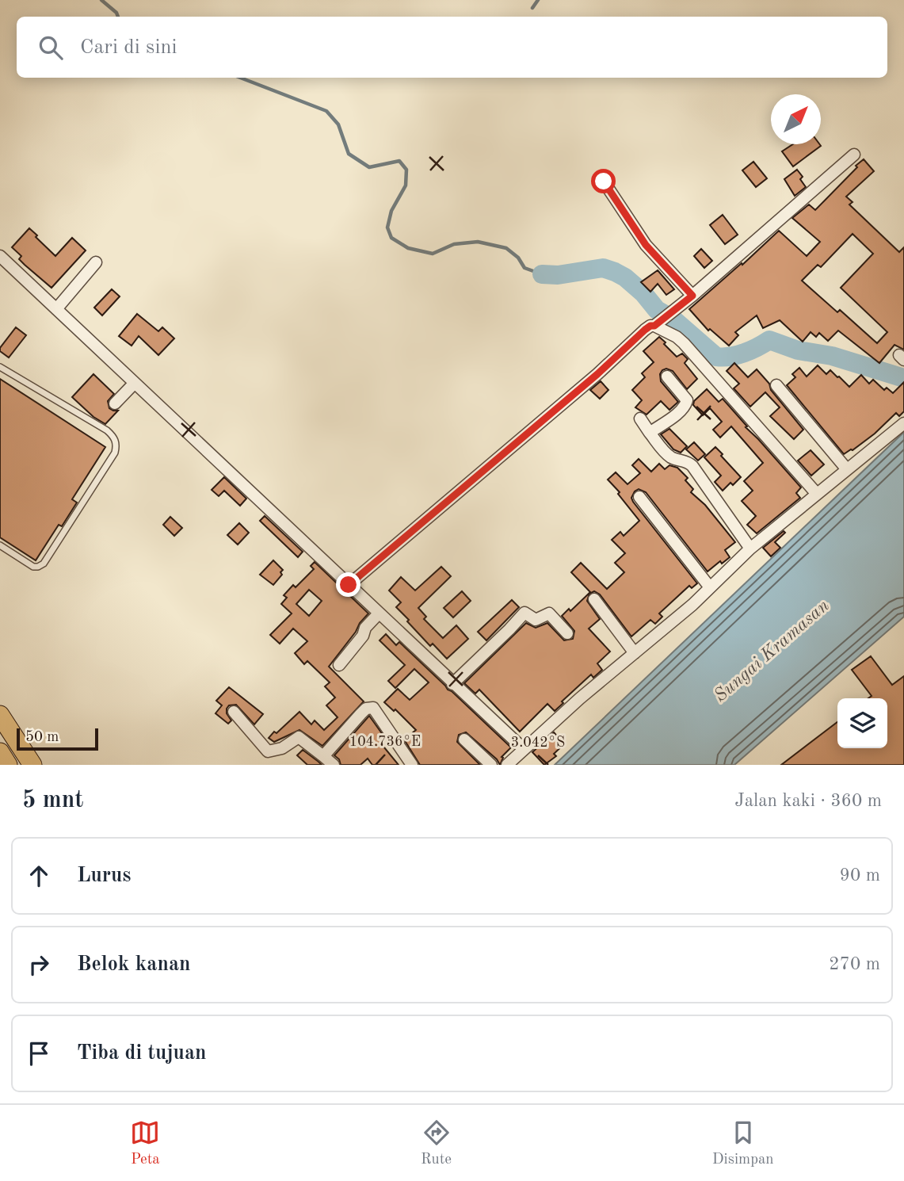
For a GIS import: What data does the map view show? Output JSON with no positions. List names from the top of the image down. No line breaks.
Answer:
{"water":["Sungai Kramasan"],"scale_bar":"50 m","north":"top right","page":{"search":"Cari di sini","scale":"50 m","heading":["5 mnt","Jalan kaki · 360 m"],"list":[["Lurus","90 m"],["Belok kanan","270 m"],"Tiba di tujuan"],"nav":["Peta","Rute","Disimpan"]},"coordinates":["104.736°E","3.042°S"]}
